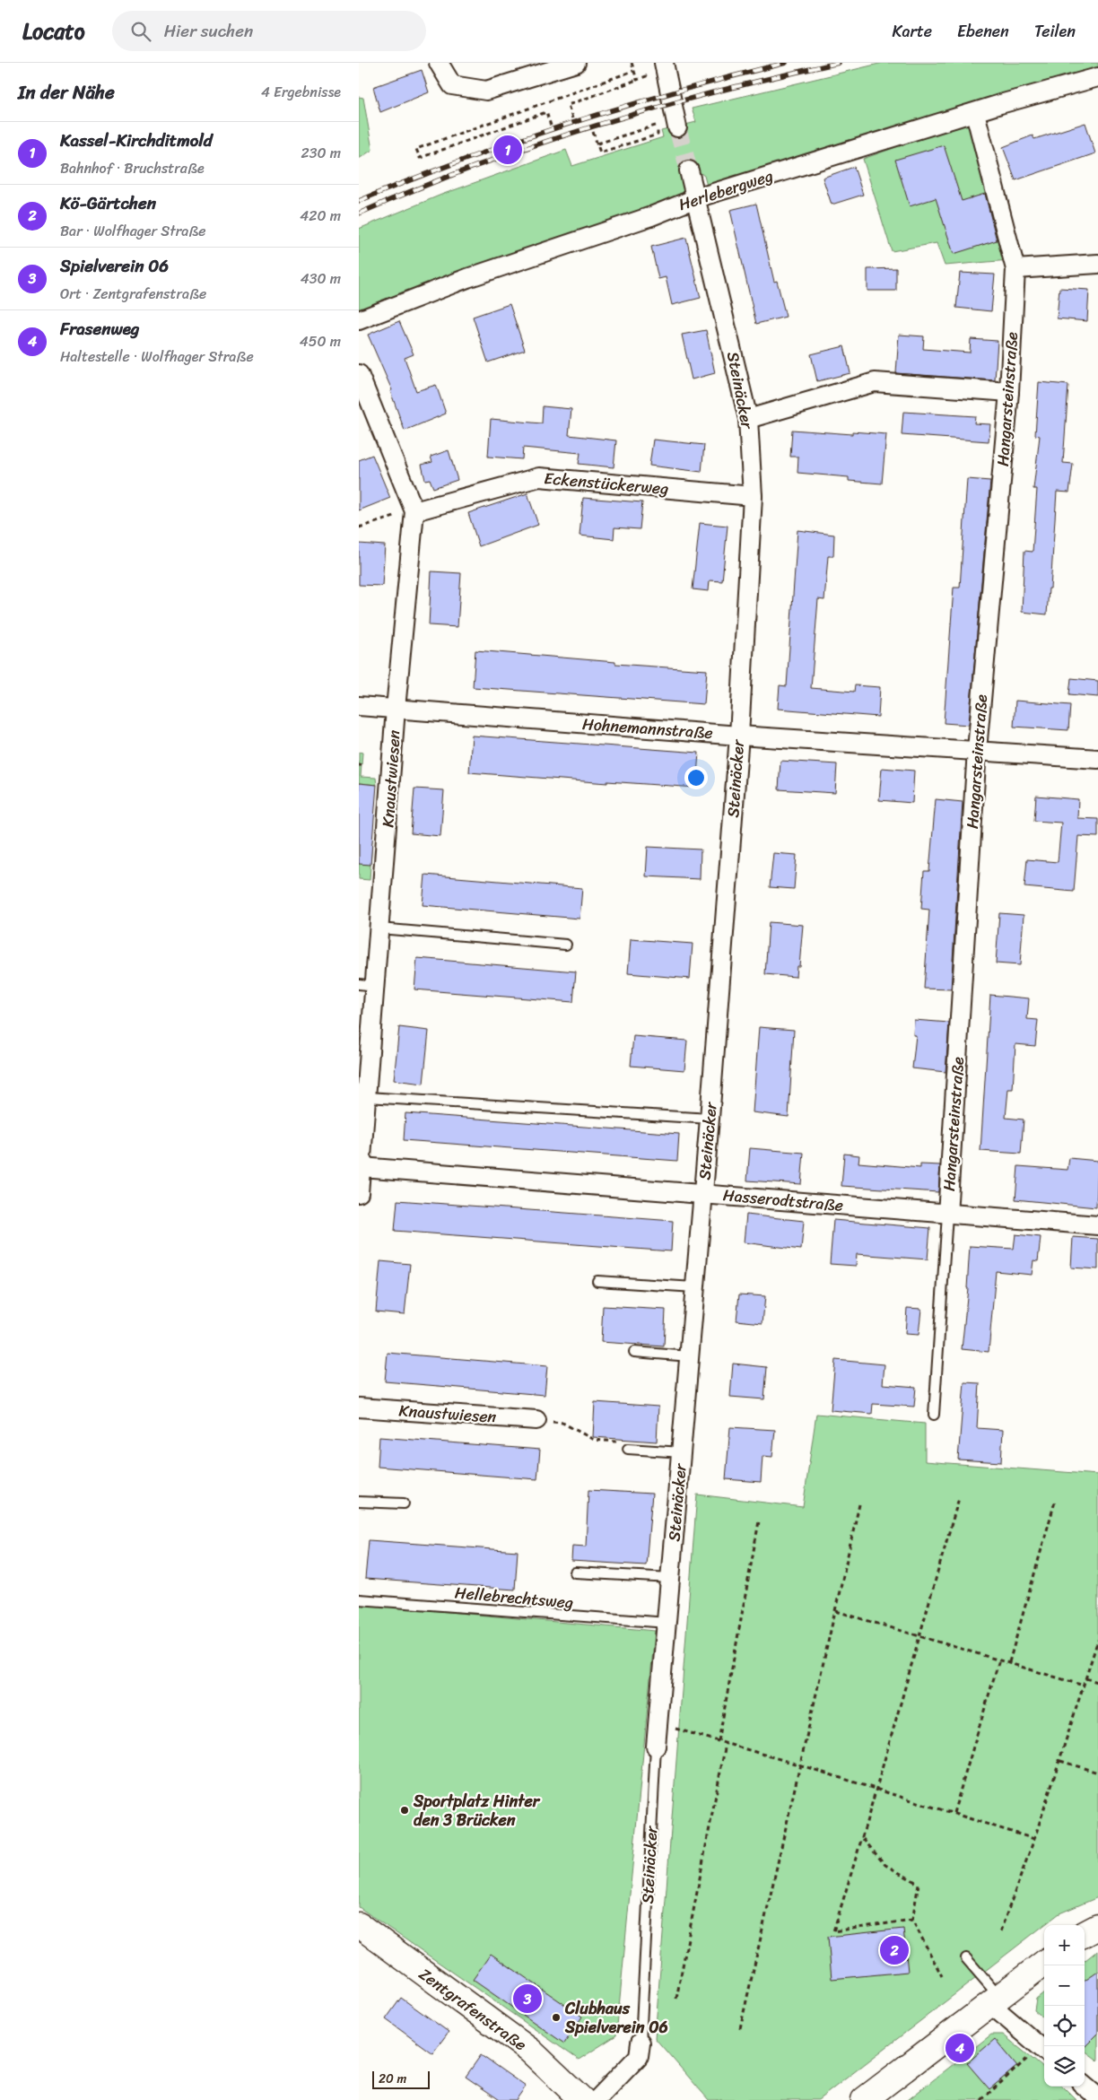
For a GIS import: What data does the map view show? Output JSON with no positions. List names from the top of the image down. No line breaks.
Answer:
{"streets":{"street":["Herlebergweg","Steinäcker","Hangarsteinstraße","Eckenstückerweg","Hohnemannstraße","Knaustwiesen","Hasserodtstraße","Zentgrafenstraße"],"lane":["Hellebrechtsweg"]},"crossings":[["Herlebergweg","Steinäcker"],["Herlebergweg","Hangarsteinstraße"],["Steinäcker","Eckenstückerweg"],["Steinäcker","Hohnemannstraße"],["Steinäcker","Hasserodtstraße"],["Steinäcker","Hellebrechtsweg"],["Hangarsteinstraße","Hohnemannstraße"],["Hangarsteinstraße","Hasserodtstraße"],["Eckenstückerweg","Knaustwiesen"],["Hohnemannstraße","Knaustwiesen"],["Knaustwiesen","Hasserodtstraße"]],"places":["Sportplatz Hinter den 3 Brücken","Clubhaus Spielverein 06"],"scale_bar":"20 m","page":{"header":"Locato","search":"Hier suchen","nav":["Karte","Ebenen","Teilen"],"heading":["In der Nähe","4 Ergebnisse"],"list":[{"mark":"1","name":"Kassel-Kirchditmold","note":"Bahnhof · Bruchstraße","value":"230 m"},{"mark":"2","name":"Kö-Gärtchen","note":"Bar · Wolfhager Straße","value":"420 m"},{"mark":"3","name":"Spielverein 06","note":"Ort · Zentgrafenstraße","value":"430 m"},{"mark":"4","name":"Frasenweg","note":"Haltestelle · Wolfhager Straße","value":"450 m"}],"pins":["1","2","3","4"],"map_buttons":["+","−"],"scale":"20 m"}}
